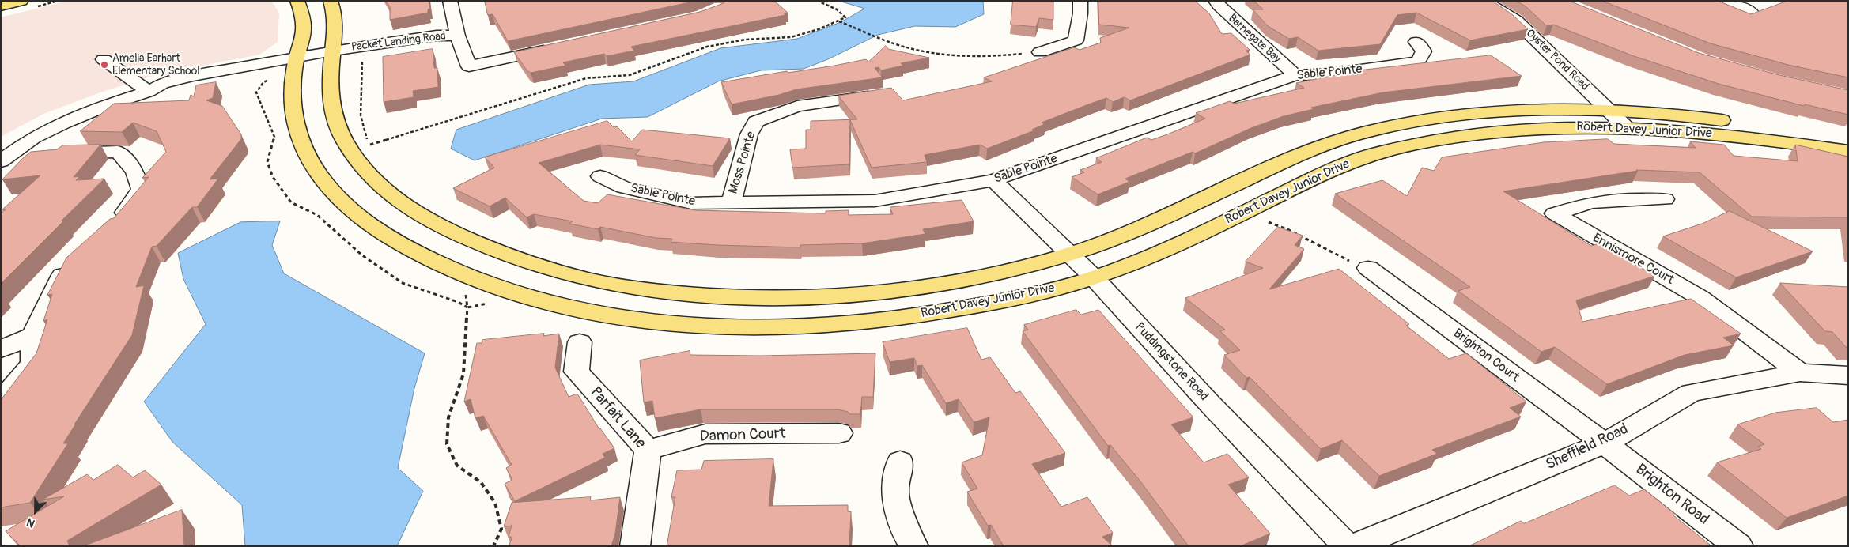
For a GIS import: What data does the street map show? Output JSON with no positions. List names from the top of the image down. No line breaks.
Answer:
{"streets":{"main road":["Robert Davey Junior Drive"],"street":["Barnegate Bay","Packet Landing Road","Oyster Pond Road","Sable Pointe","Moss Pointe","Ennismore Court","Brighton Court","Puddingstone Road","Parfait Lane","Damon Court","Sheffield Road","Brighton Road"]},"crossings":[["Barnegate Bay","Sable Pointe"],["Packet Landing Road","Robert Davey Junior Drive"],["Oyster Pond Road","Robert Davey Junior Drive"],["Sable Pointe","Moss Pointe"],["Sable Pointe","Puddingstone Road"],["Robert Davey Junior Drive","Puddingstone Road"],["Ennismore Court","Sheffield Road"],["Brighton Court","Sheffield Road"],["Brighton Court","Brighton Road"],["Parfait Lane","Damon Court"],["Sheffield Road","Brighton Road"]],"places":["Amelia Earhart Elementary School"],"north":"bottom left"}
